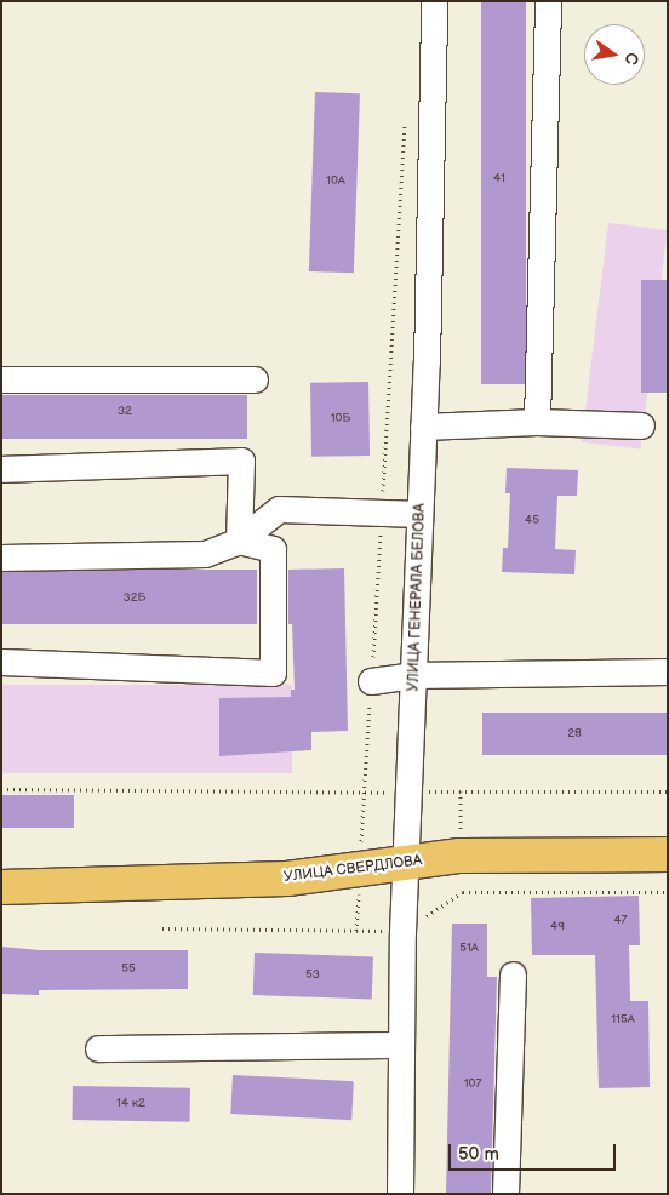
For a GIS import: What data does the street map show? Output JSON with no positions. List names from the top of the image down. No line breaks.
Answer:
{"streets":{"main road":["УЛИЦА СВЕРДЛОВА"],"street":["УЛИЦА ГЕНЕРАЛА БЕЛОВА"]},"crossings":[["УЛИЦА ГЕНЕРАЛА БЕЛОВА","УЛИЦА СВЕРДЛОВА"]],"house_numbers":["41","10А","32","10Б","45","32Б","28","47","49","51А","55","53","115А","107","14 к2"],"scale_bar":"50 m","north":"right"}
